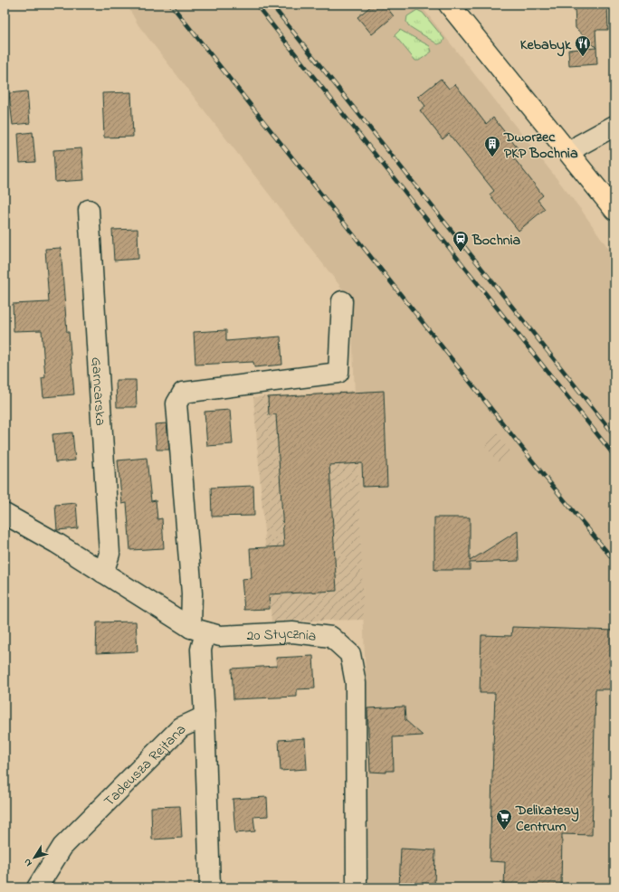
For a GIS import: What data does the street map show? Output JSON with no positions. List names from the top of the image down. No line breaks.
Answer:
{"streets":{"street":["Garncarska","20 Stycznia","Tadeusza Rejtana"]},"crossings":[["Garncarska","20 Stycznia"]],"places":{"restaurant":["Kebabyk"],"building":["Dworzec PKP Bochnia"],"station":["Bochnia"],"supermarket":["Delikatesy Centrum"]},"north":"bottom left"}
